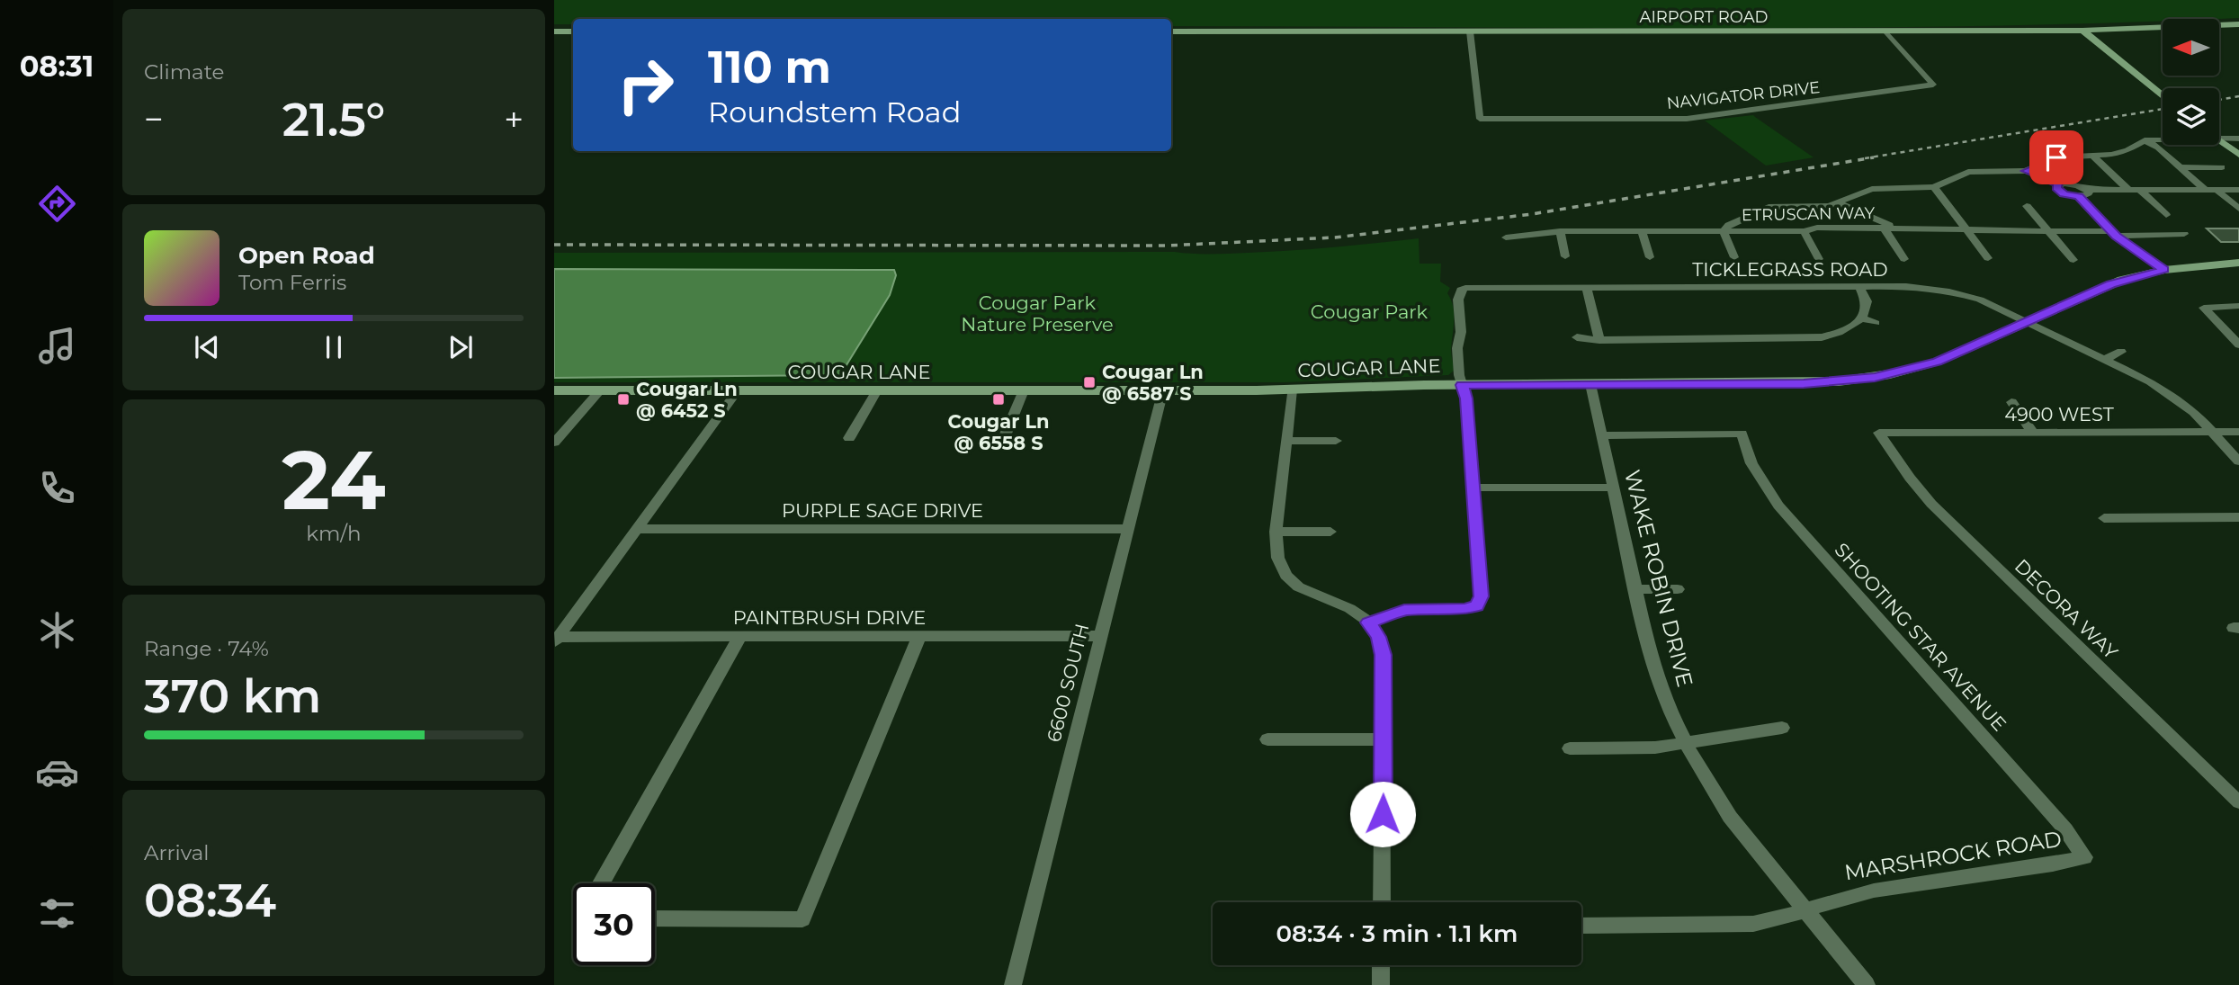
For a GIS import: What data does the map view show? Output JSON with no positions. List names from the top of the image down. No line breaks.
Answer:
{"streets":{"street":["AIRPORT ROAD","NAVIGATOR DRIVE","ETRUSCAN WAY","TICKLEGRASS ROAD","COUGAR LANE","4900 WEST","PURPLE SAGE DRIVE","WAKE ROBIN DRIVE","DECORA WAY","PAINTBRUSH DRIVE","SHOOTING STAR AVENUE","6600 SOUTH","MARSHROCK ROAD"]},"crossings":[["AIRPORT ROAD","NAVIGATOR DRIVE"],["TICKLEGRASS ROAD","COUGAR LANE"],["TICKLEGRASS ROAD","4900 WEST"],["COUGAR LANE","WAKE ROBIN DRIVE"],["COUGAR LANE","6600 SOUTH"],["4900 WEST","DECORA WAY"],["PURPLE SAGE DRIVE","6600 SOUTH"],["WAKE ROBIN DRIVE","SHOOTING STAR AVENUE"],["WAKE ROBIN DRIVE","MARSHROCK ROAD"],["PAINTBRUSH DRIVE","6600 SOUTH"],["SHOOTING STAR AVENUE","MARSHROCK ROAD"]],"parks":["Cougar Park Nature Preserve","Cougar Park"],"places":{"transit":["Cougar Ln @ 6587 S","Cougar Ln @ 6452 S","Cougar Ln @ 6558 S"]},"north":"left","page":{"tabs":"08:31","tile":["Climate",["24","km/h"],["Range · 74%","370 km"],["Arrival","08:34"]],"turn":["110 m","Roundstem Road"],"heat":["−","21.5°","+"],"song":["Open Road","Tom Ferris"],"limit":"30","trip":"08:34 · 3 min · 1.1 km"}}
